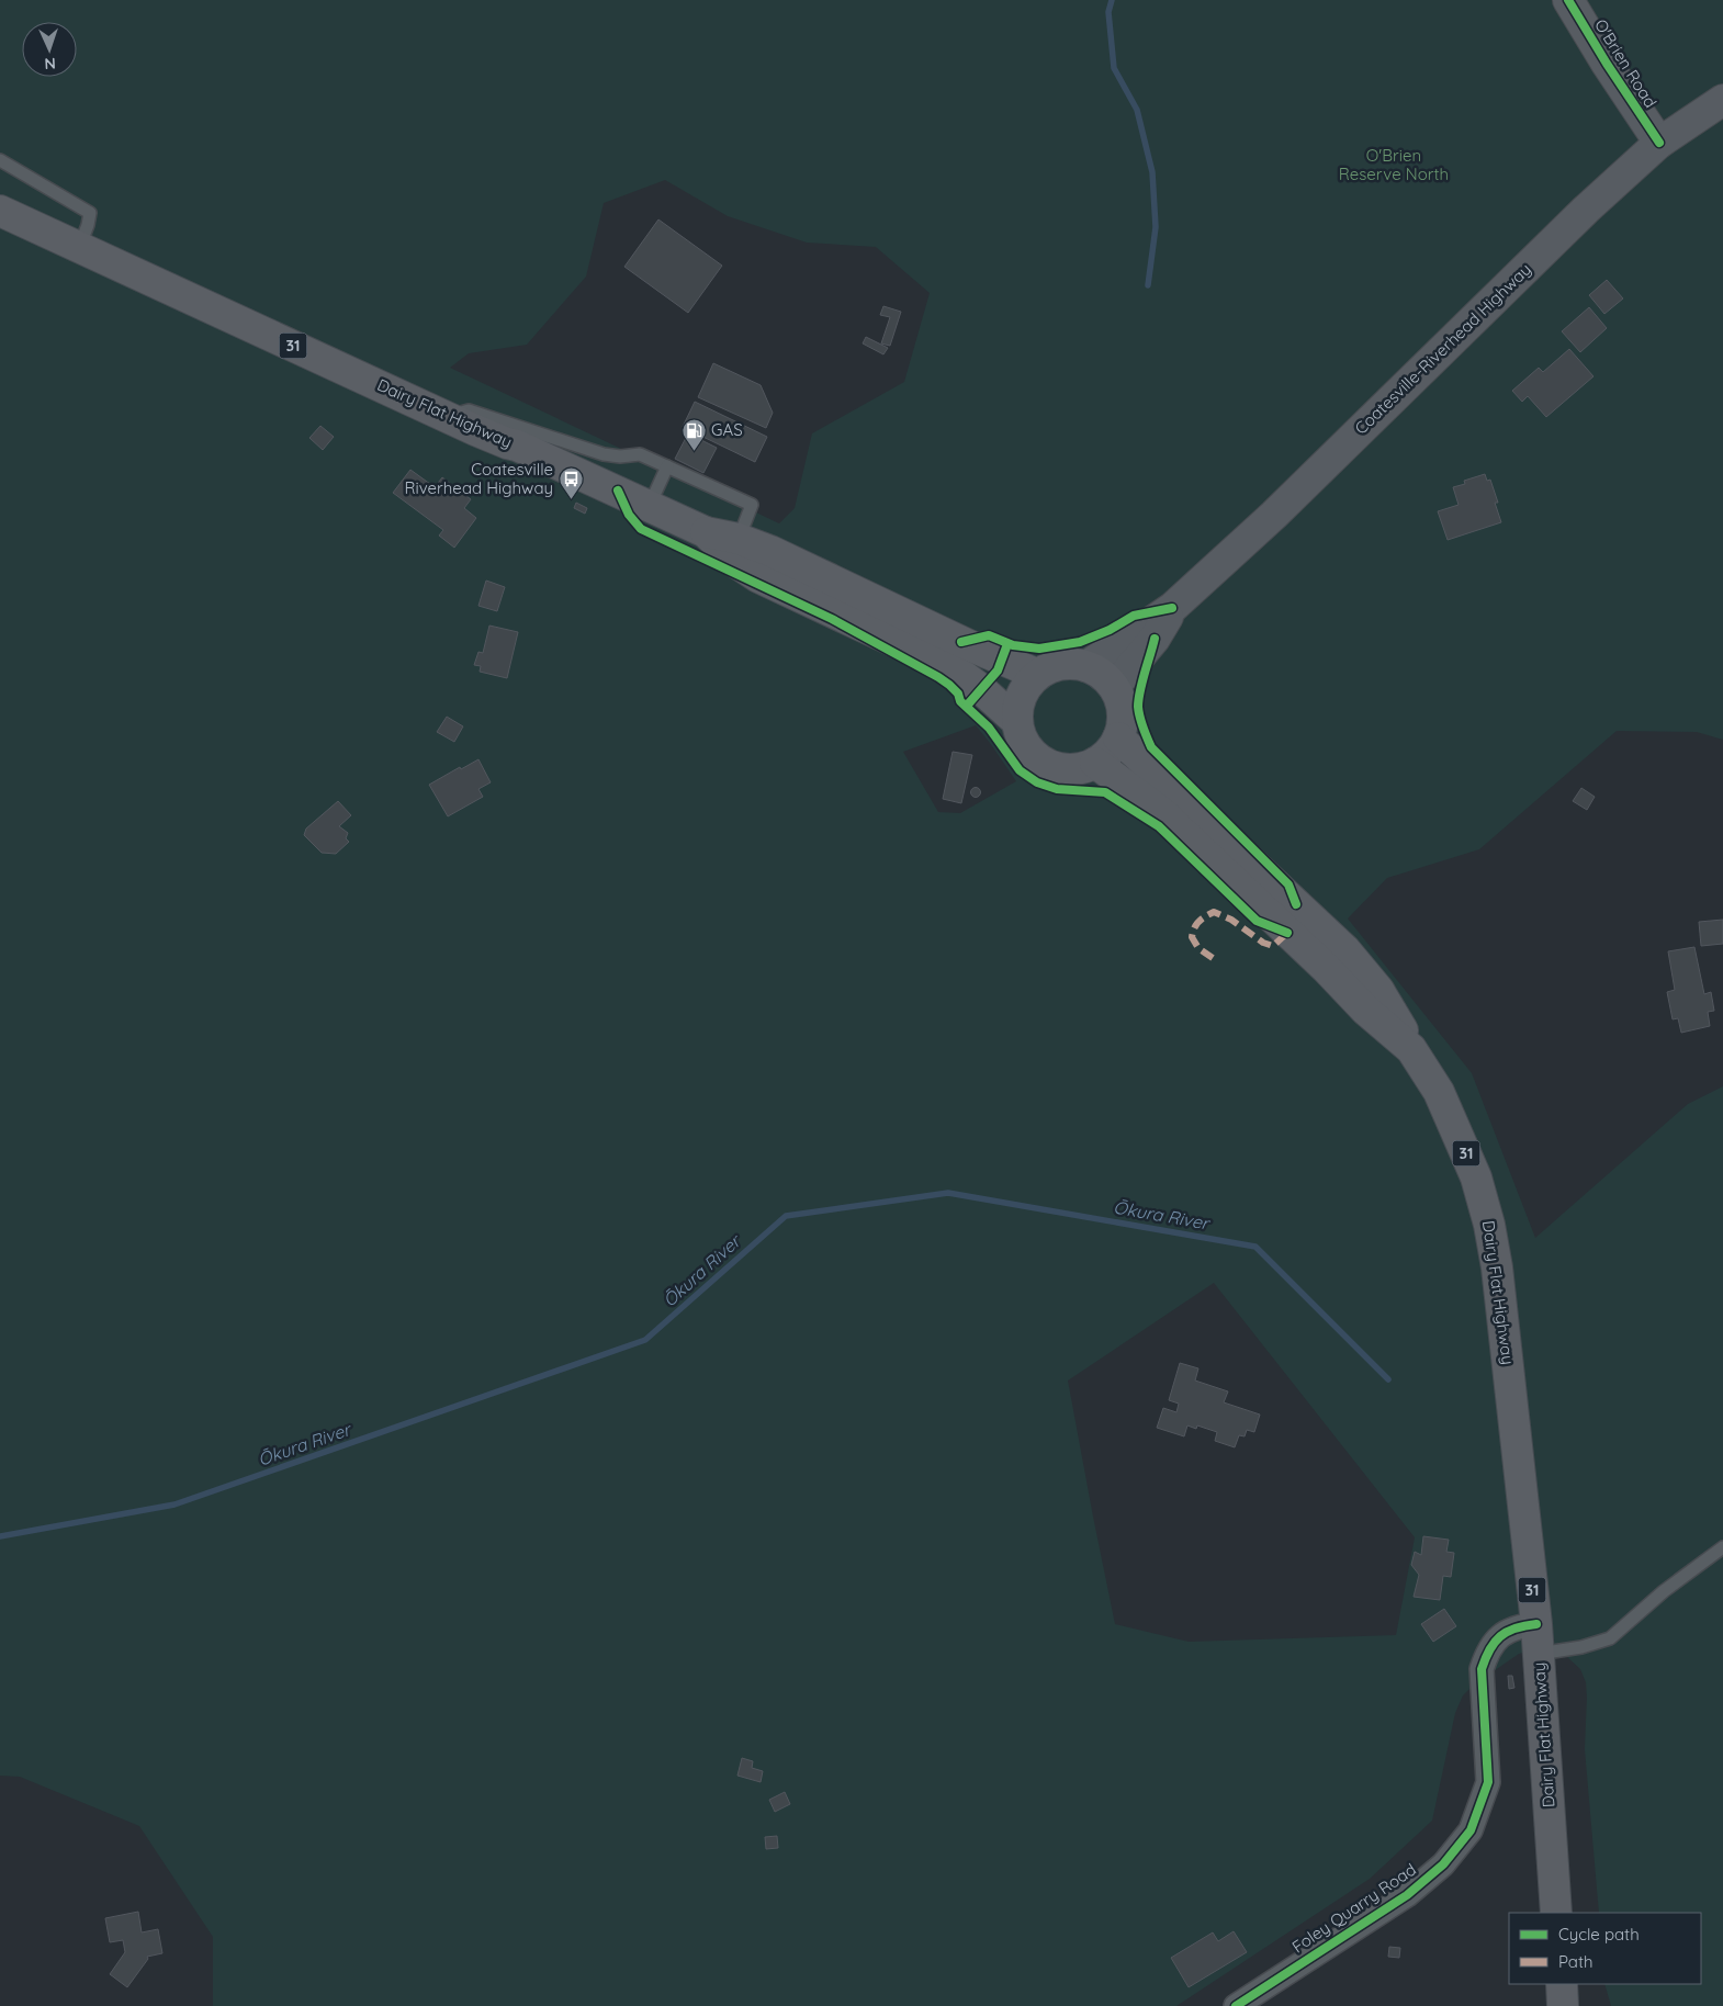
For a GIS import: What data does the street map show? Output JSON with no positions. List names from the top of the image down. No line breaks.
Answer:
{"streets":{"main road":["O'Brien Road","31","Coatesville-Riverhead Highway","Dairy Flat Highway"],"street":["Foley Quarry Road"]},"crossings":[["O'Brien Road","Coatesville-Riverhead Highway"],["Coatesville-Riverhead Highway","Dairy Flat Highway"],["Dairy Flat Highway","Foley Quarry Road"]],"water":["Ōkura River"],"parks":["O'Brien Reserve North"],"places":{"fuel station":["GAS"],"bus stop":["Coatesville Riverhead Highway"]},"legend":["Cycle path","Path"],"north":"bottom"}
